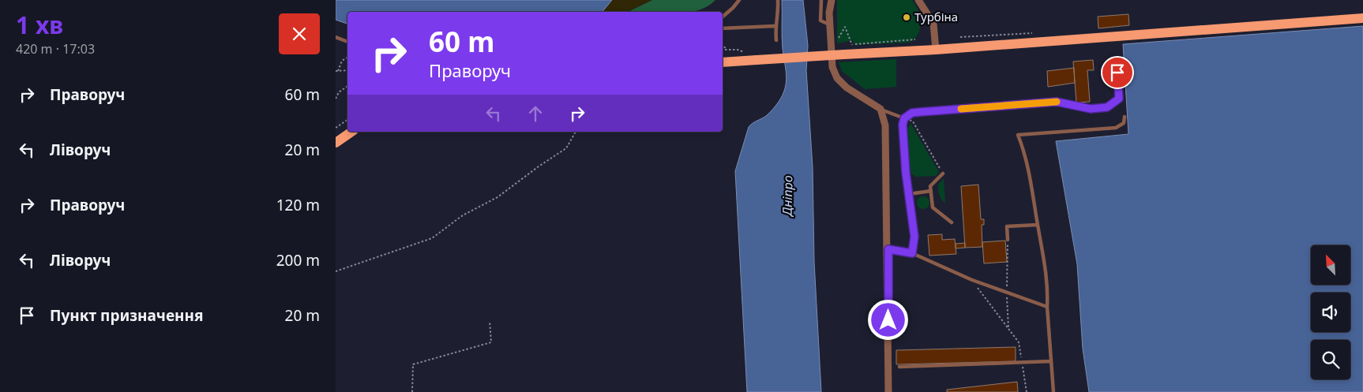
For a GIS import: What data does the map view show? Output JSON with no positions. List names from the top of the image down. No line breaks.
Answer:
{"water":["Дніпро"],"places":["Турбіна"],"north":"top left","page":{"heading":["1 хв","420 m · 17:03"],"turn":["60 m","Праворуч"],"list":[{"name":"Праворуч","value":"60 m"},{"name":"Ліворуч","value":"20 m"},{"name":"Праворуч","value":"120 m"},{"name":"Ліворуч","value":"200 m"},{"name":"Пункт призначення","value":"20 m"}]}}
